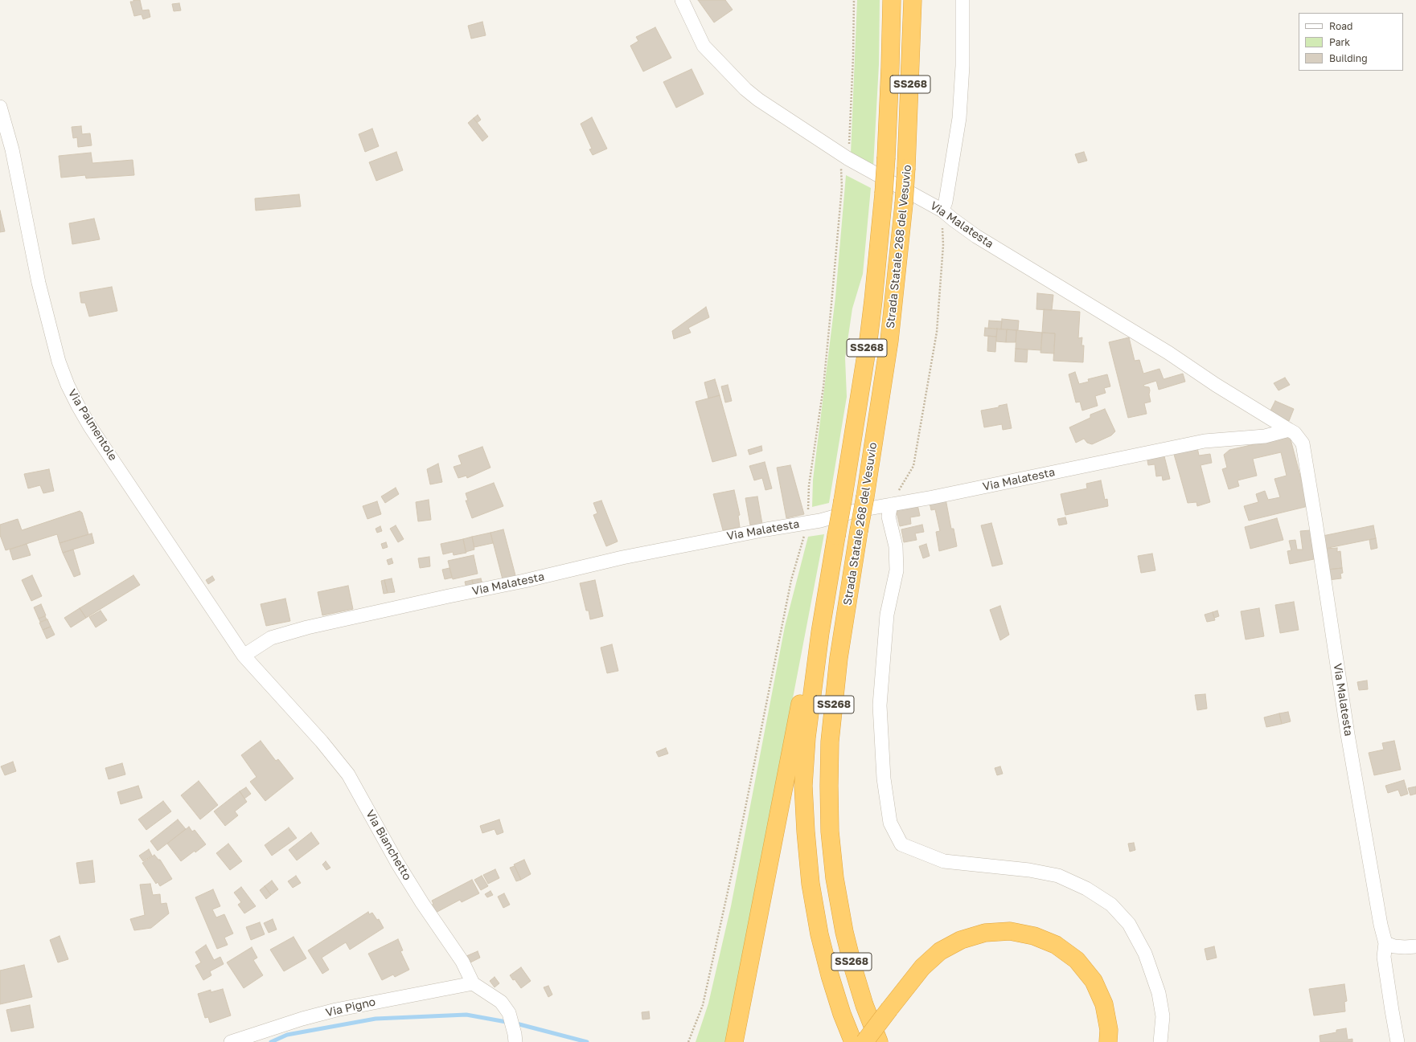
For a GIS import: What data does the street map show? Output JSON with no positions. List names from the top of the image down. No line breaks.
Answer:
{"streets":{"highway":["SS268","Strada Statale 268 del Vesuvio"],"street":["Via Malatesta","Via Palmentole","Via Bianchetto","Via Pigno"]},"crossings":[["Via Malatesta","Via Palmentole"],["Via Malatesta","Via Bianchetto"],["Via Palmentole","Via Bianchetto"],["Via Bianchetto","Via Pigno"]],"legend":["Road","Park","Building"]}
